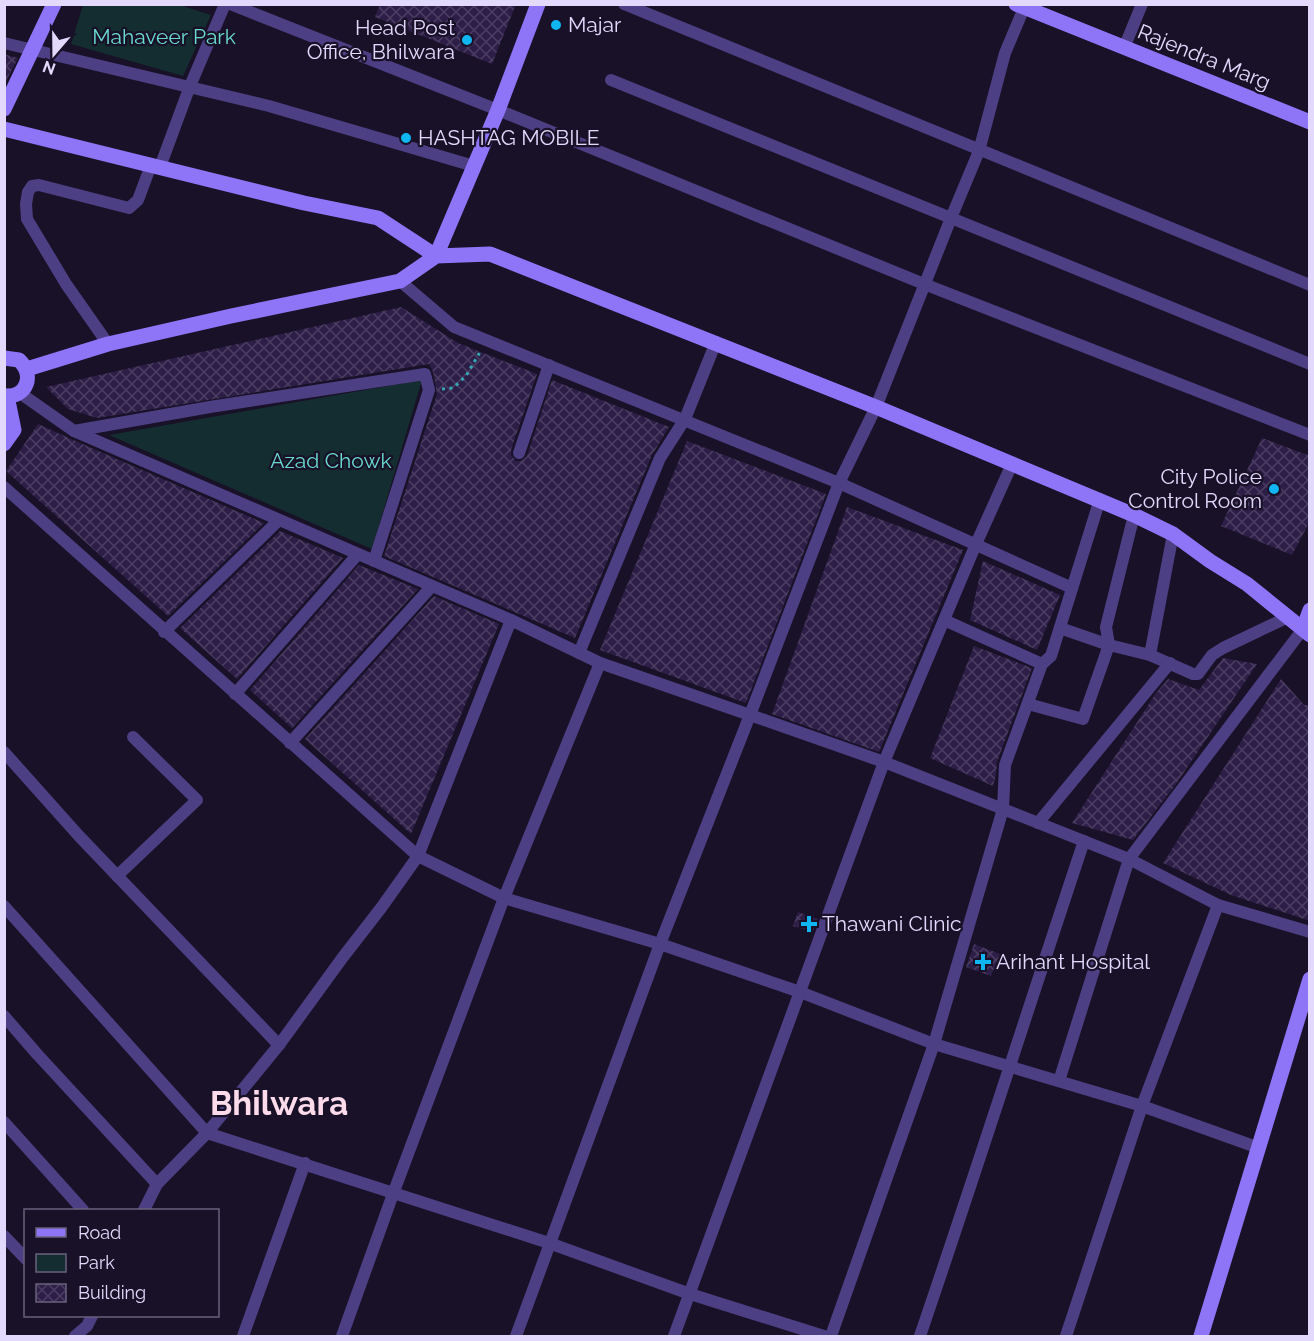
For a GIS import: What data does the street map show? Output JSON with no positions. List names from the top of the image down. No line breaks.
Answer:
{"streets":{"street":["Rajendra Marg"]},"districts":["Bhilwara"],"parks":["Mahaveer Park","Azad Chowk"],"places":{"other":["Majar","Head Post Office, Bhilwara","HASHTAG MOBILE","City Police Control Room"],"health":["Thawani Clinic","Arihant Hospital"]},"legend":["Road","Park","Building"],"north":"bottom"}
